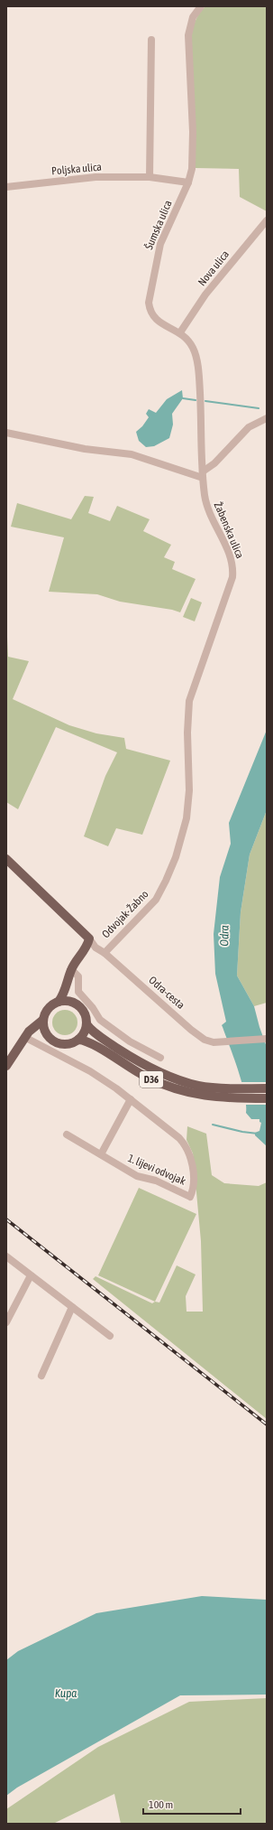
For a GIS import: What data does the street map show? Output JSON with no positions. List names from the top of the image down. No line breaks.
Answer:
{"streets":{"main road":["Odra-cesta","D36"],"street":["Poljska ulica","Šumska ulica","Nova ulica","Žabenska ulica","Odvojak-Žabno","1. lijevi odvojak"]},"crossings":[["Poljska ulica","Šumska ulica"],["Šumska ulica","Nova ulica"],["Šumska ulica","Žabenska ulica"],["Žabenska ulica","Odvojak-Žabno"],["Odvojak-Žabno","Odra-cesta"]],"water":["Odra","Kupa"],"scale_bar":"100 m"}
